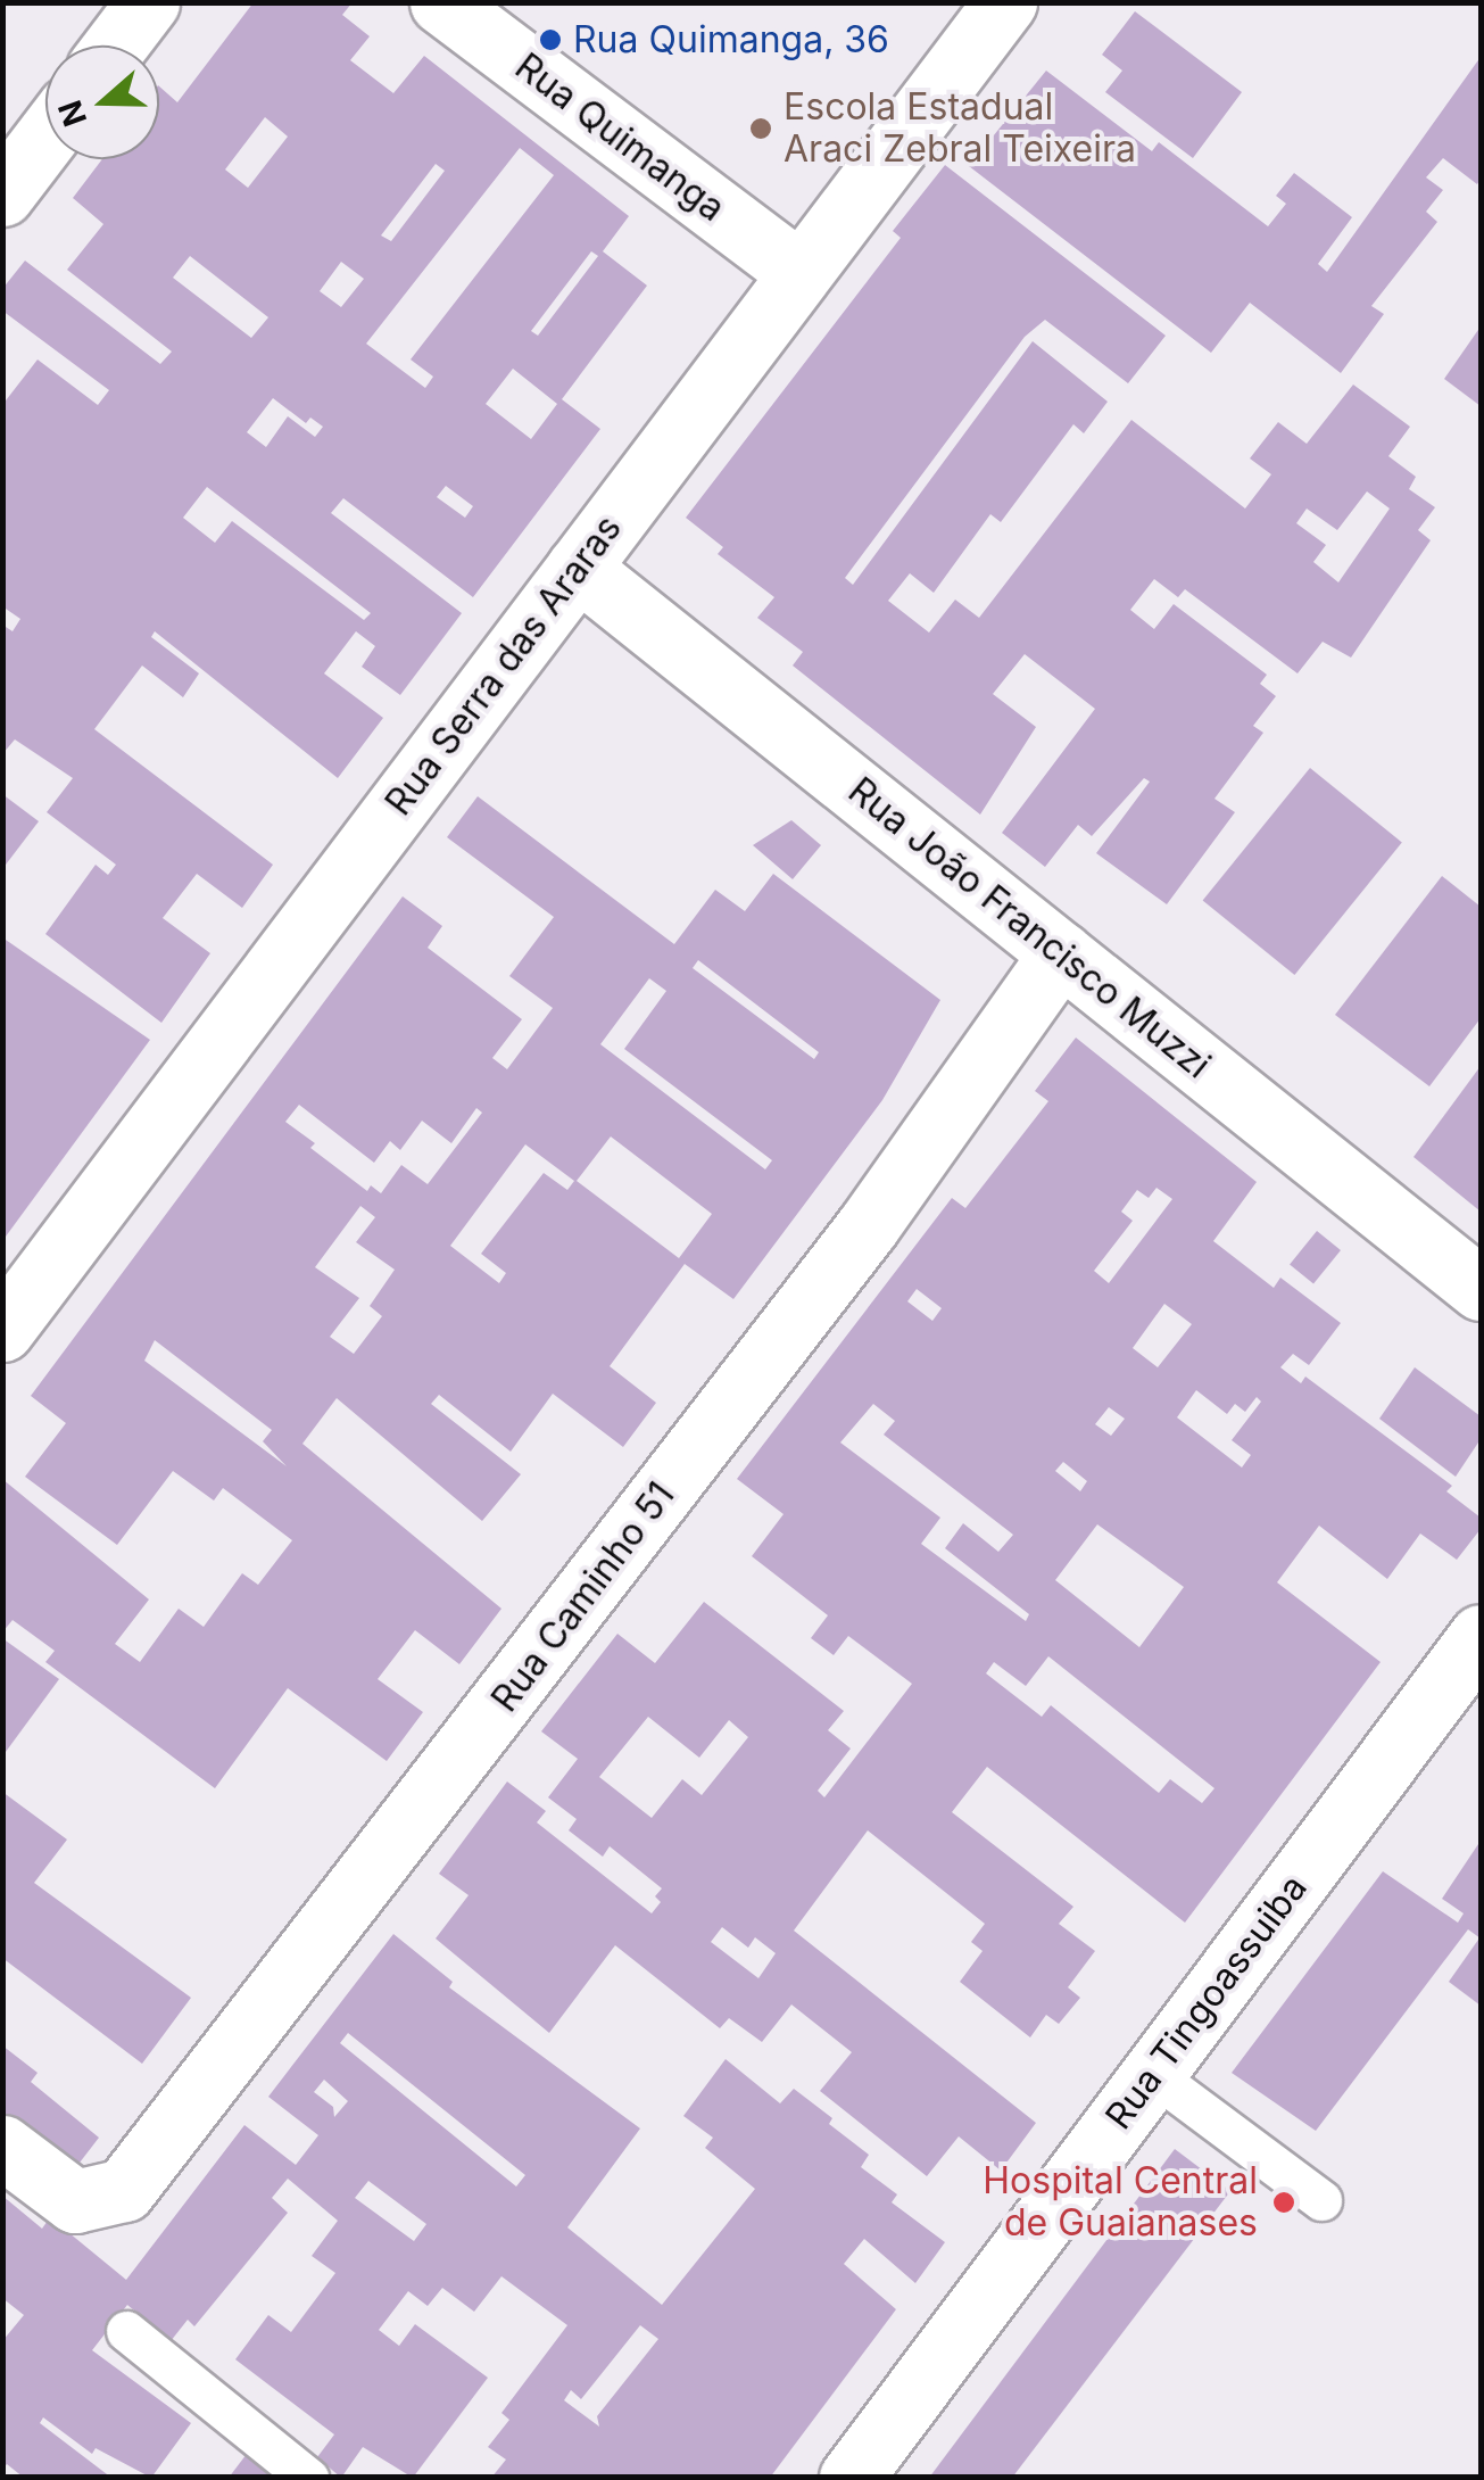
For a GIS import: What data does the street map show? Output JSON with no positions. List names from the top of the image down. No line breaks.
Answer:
{"streets":{"street":["Rua Quimanga","Rua Serra das Araras","Rua João Francisco Muzzi","Rua Caminho 51","Rua Tingoassuiba"]},"crossings":[["Rua Quimanga","Rua Serra das Araras"],["Rua Serra das Araras","Rua João Francisco Muzzi"],["Rua João Francisco Muzzi","Rua Caminho 51"]],"places":["Rua Quimanga, 36","Escola Estadual Araci Zebral Teixeira","Hospital Central de Guaianases"],"north":"left"}
